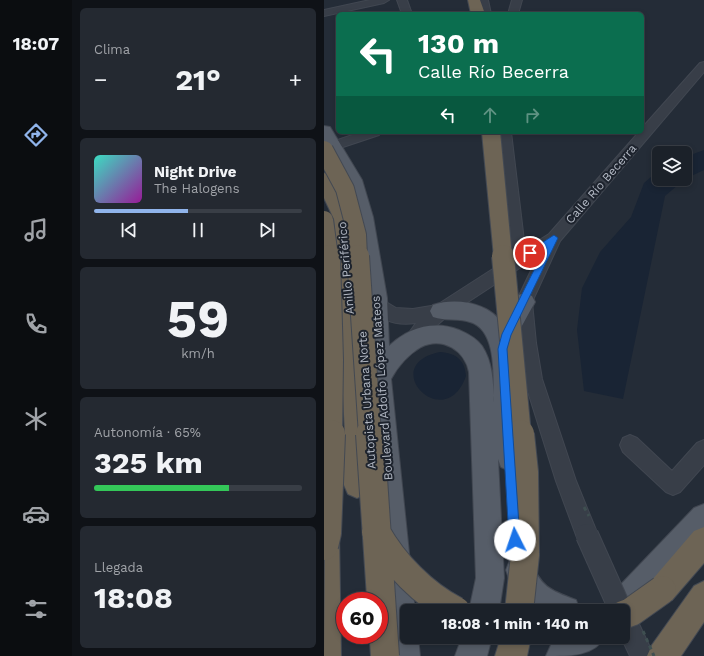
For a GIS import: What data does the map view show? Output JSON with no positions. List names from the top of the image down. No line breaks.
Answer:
{"streets":{"highway":["Anillo Periférico","Autopista Urbana Norte"],"main road":["Boulevard Adolfo López Mateos"],"street":["Calle Río Becerra"]},"crossings":[["Calle Río Becerra","Boulevard Adolfo López Mateos"],["Boulevard Adolfo López Mateos","Autopista Urbana Norte"]],"page":{"tabs":"18:07","tile":["Clima",["59","km/h"],["Autonomía · 65%","325 km"],["Llegada","18:08"]],"turn":["130 m","Calle Río Becerra"],"heat":["−","21°","+"],"song":["Night Drive","The Halogens"],"limit":"60","trip":"18:08 · 1 min · 140 m"}}
